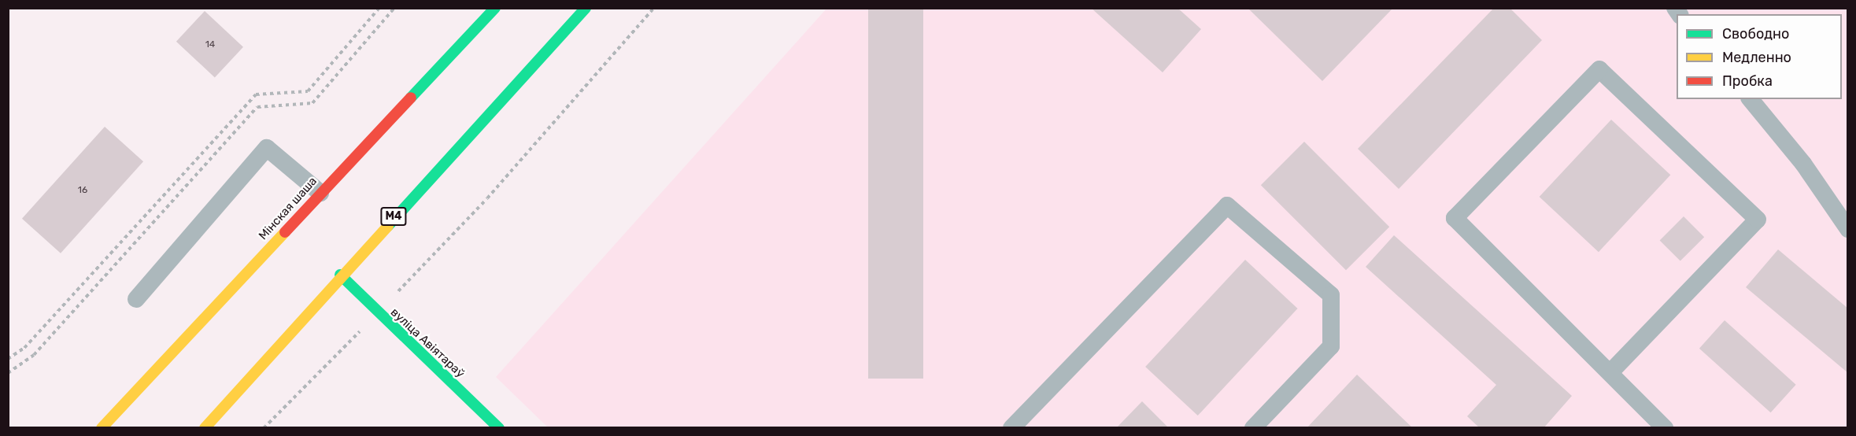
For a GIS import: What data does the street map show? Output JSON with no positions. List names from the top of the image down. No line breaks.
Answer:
{"streets":{"main road":["Мінская шаша","М4","вуліца Авіятараў"]},"crossings":[["М4","вуліца Авіятараў"]],"house_numbers":["14","16"],"legend":["Свободно","Медленно","Пробка"]}
